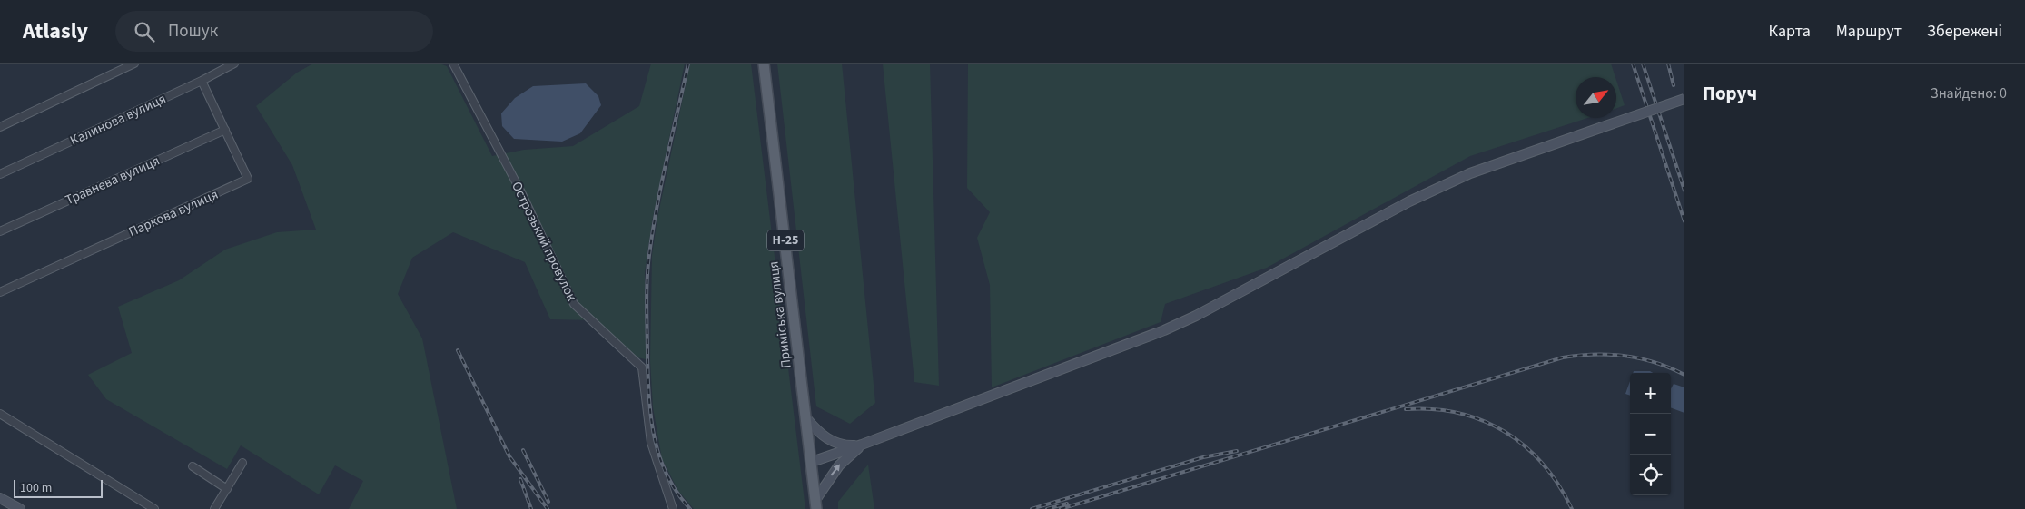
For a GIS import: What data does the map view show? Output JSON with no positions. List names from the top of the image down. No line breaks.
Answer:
{"streets":{"main road":["Н-25","Приміська вулиця"],"street":["Калинова вулиця","Травнева вулиця","Паркова вулиця","Острозький провулок"]},"crossings":[["Калинова вулиця","Паркова вулиця"],["Травнева вулиця","Паркова вулиця"]],"scale_bar":"100 m","north":"top right","page":{"header":"Atlasly","search":"Пошук","nav":["Карта","Маршрут","Збережені"],"heading":["Поруч","Знайдено: 0"],"map_buttons":["+","−"],"scale":"100 m"}}
